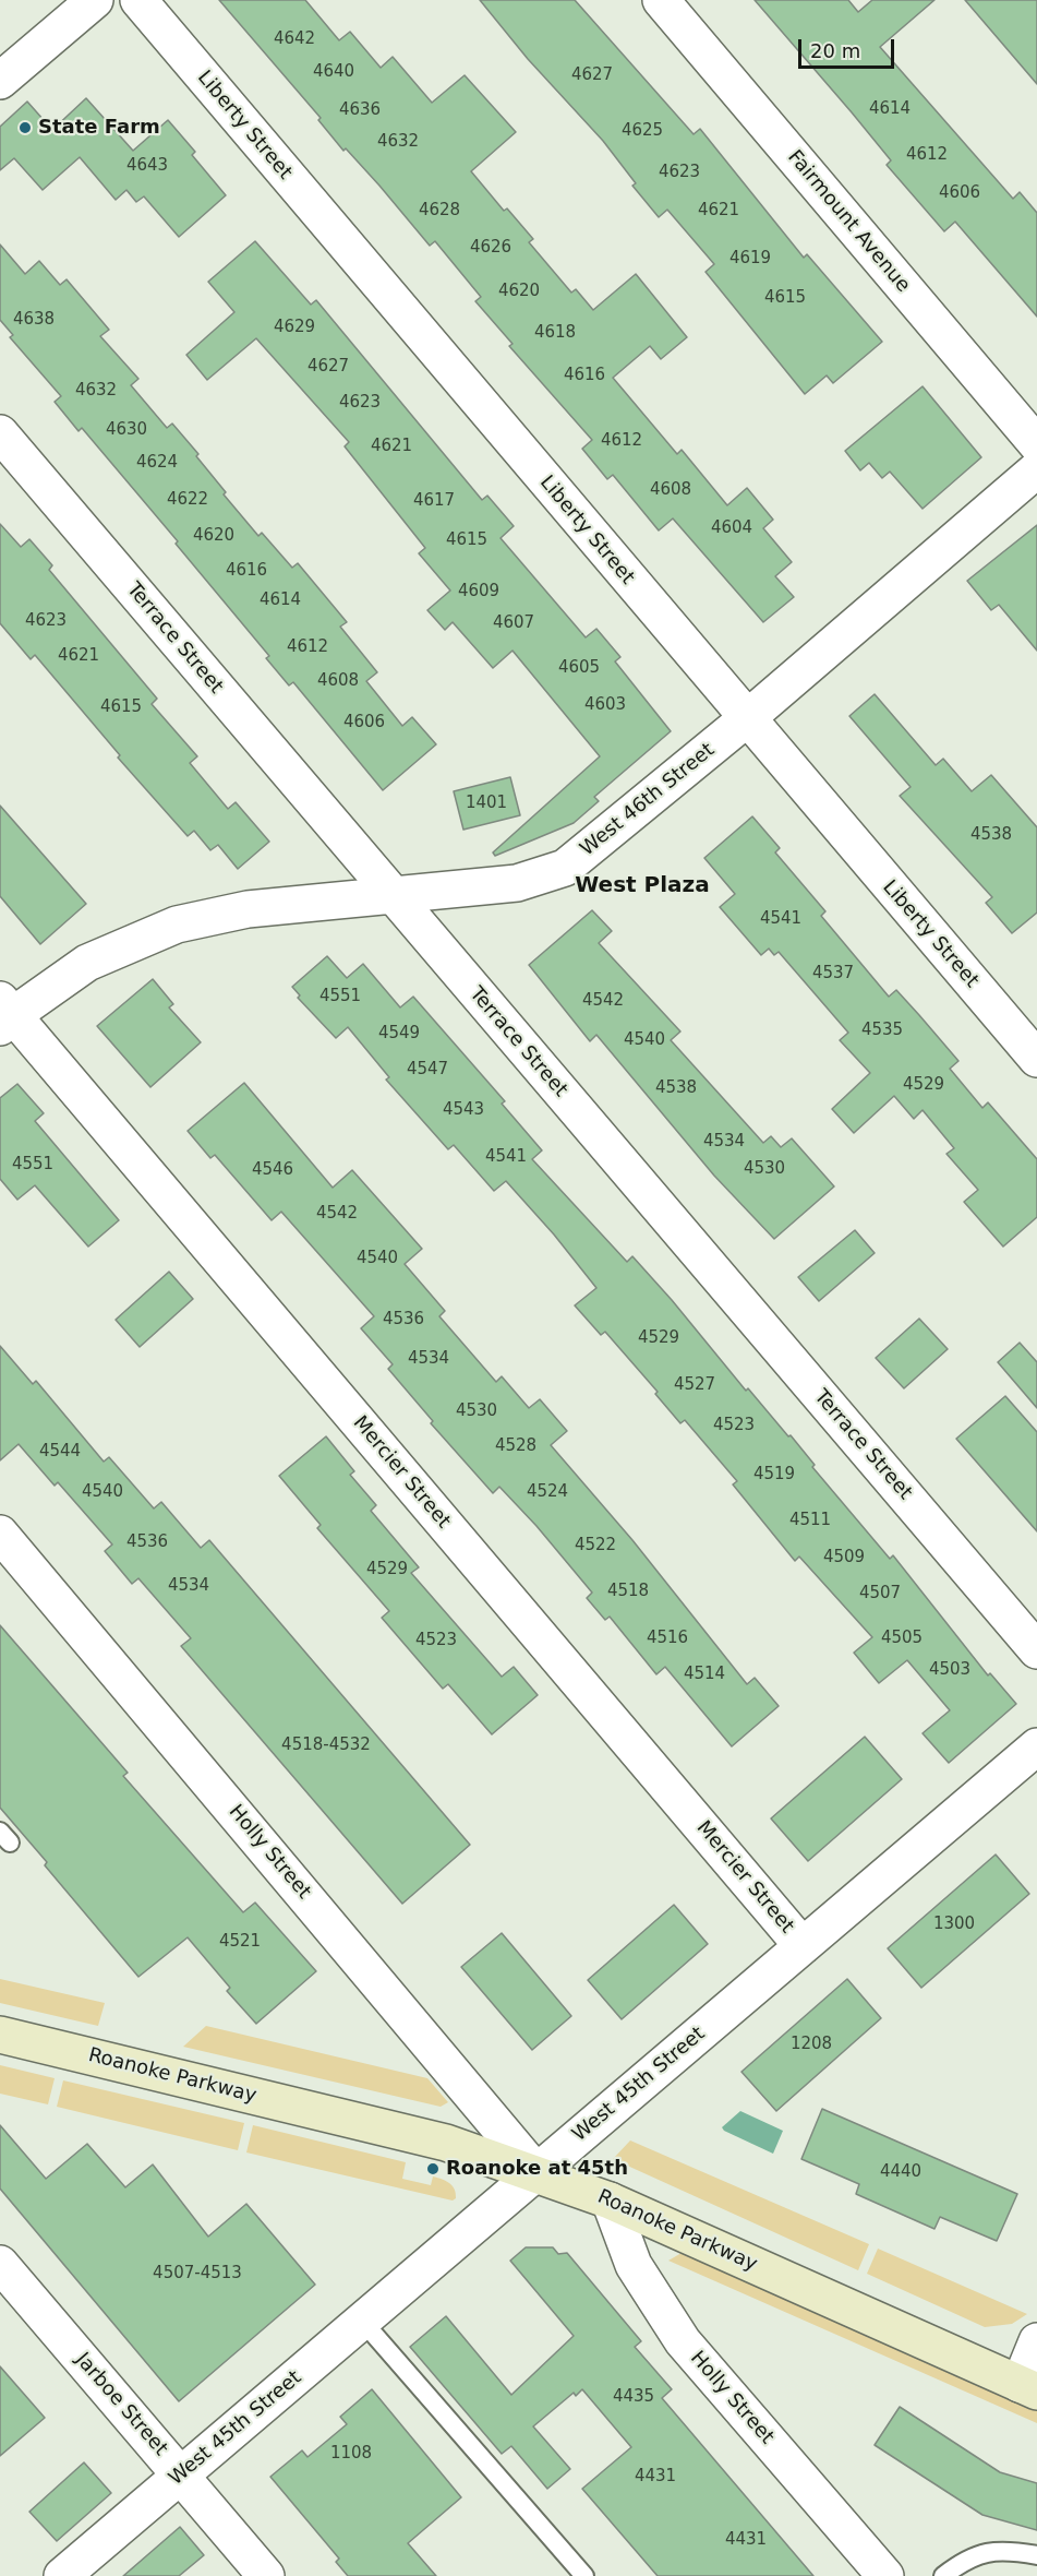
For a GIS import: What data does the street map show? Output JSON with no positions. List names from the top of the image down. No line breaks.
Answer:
{"streets":{"street":["Liberty Street","Fairmount Avenue","Terrace Street","West 46th Street","Mercier Street","Holly Street","Roanoke Parkway","West 45th Street","Jarboe Street"]},"crossings":[["Liberty Street","West 46th Street"],["Terrace Street","West 46th Street"],["West 46th Street","Mercier Street"],["Mercier Street","West 45th Street"],["Holly Street","Roanoke Parkway"],["Holly Street","West 45th Street"],["Roanoke Parkway","West 45th Street"],["West 45th Street","Jarboe Street"]],"districts":["West Plaza"],"places":["State Farm","Roanoke at 45th"],"house_numbers":["4642","4640","4627","4614","4636","4625","4632","4612","4643","4623","4606","4628","4621","4626","4619","4620","4615","4638","4629","4618","4627","4616","4632","4623","4630","4612","4621","4624","4608","4622","4617","4604","4620","4615","4616","4609","4614","4623","4607","4612","4621","4605","4608","4603","4615","4606","1401","4538","4541","4537","4551","4542","4535","4549","4540","4547","4529","4538","4543","4534","4541","4551","4530","4546","4542","4540","4536","4529","4534","4527","4530","4523","4528","4544","4519","4540","4524","4511","4536","4522","4509","4529","4534","4518","4507","4516","4505","4523","4503","4514","4518-4532","1300","4521","1208","4440","4507-4513","4435","1108","4431","4431"],"scale_bar":"20 m"}
